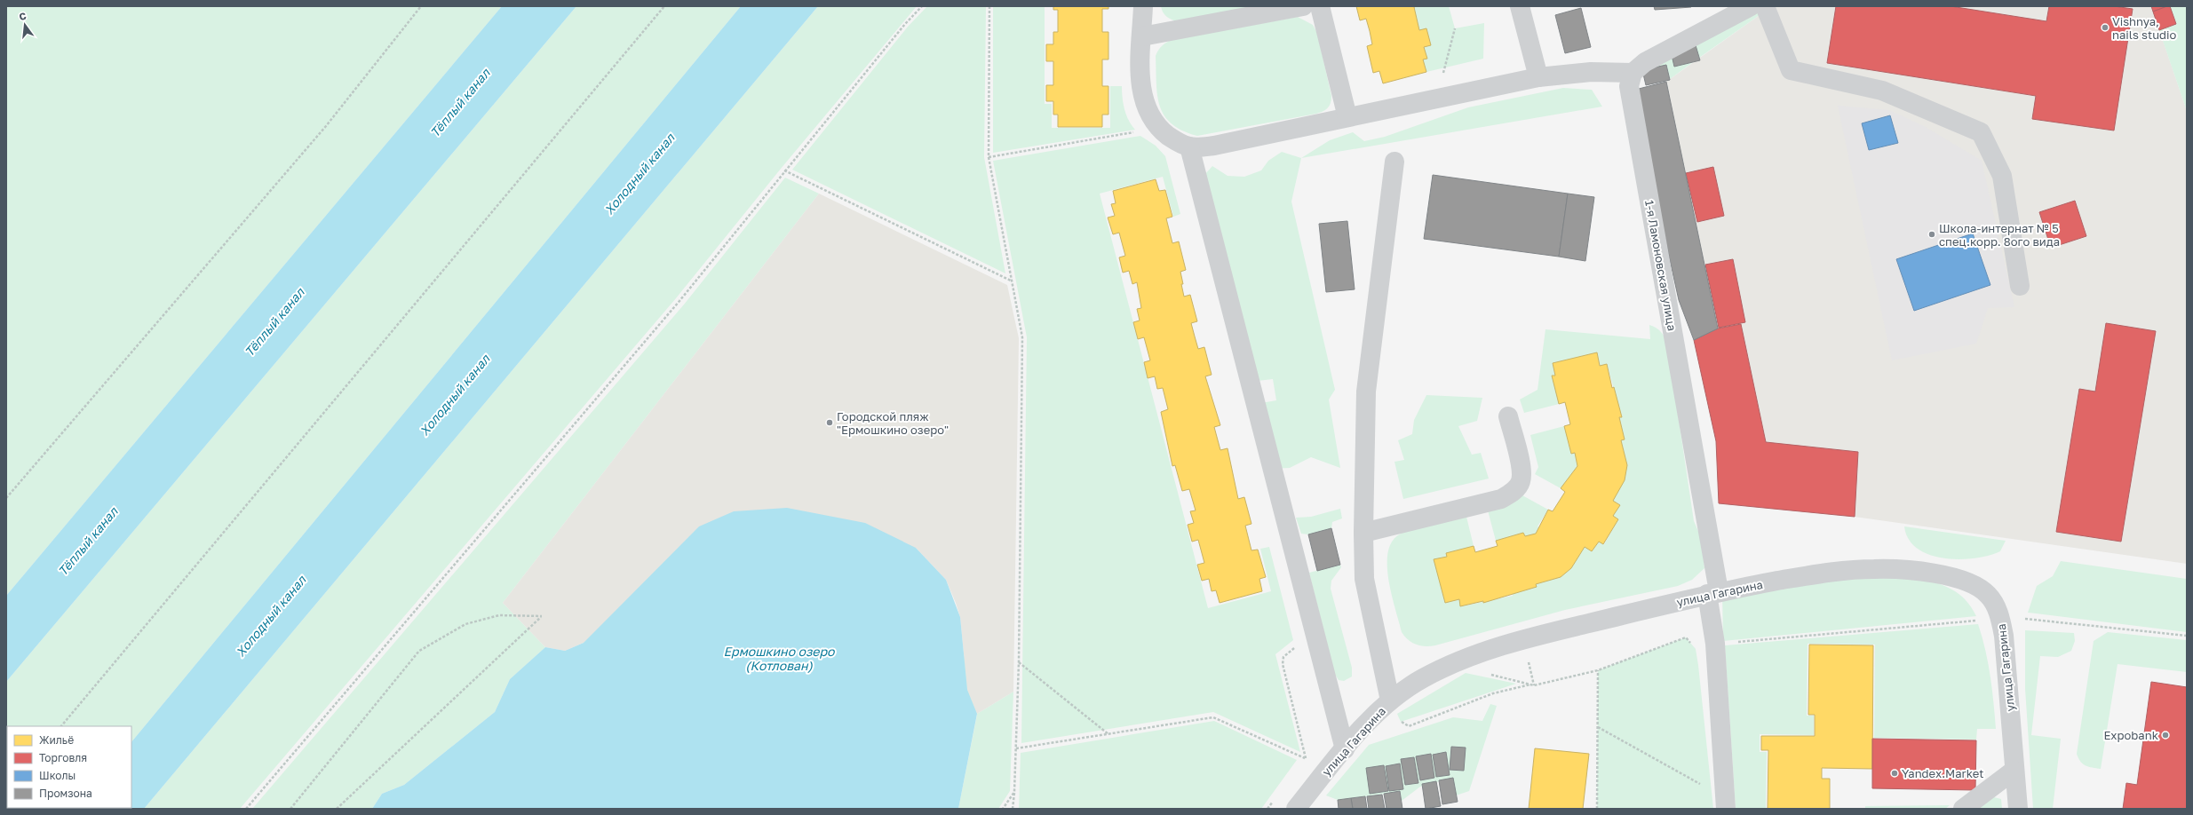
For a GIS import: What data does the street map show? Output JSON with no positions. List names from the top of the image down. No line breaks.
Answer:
{"streets":{"street":["1-я Ламоновская улица","улица Гагарина"]},"crossings":[["1-я Ламоновская улица","улица Гагарина"]],"water":["Тёплый канал","Холодный канал","Ермошкино озеро (Котлован)"],"places":["Vishnya, nails studio","Школа-интернат № 5 спец.корр. 8ого вида","Городской пляж \"Ермошкино озеро\"","Expobank","Yandex.Market"],"legend":["Жильё","Торговля","Школы","Промзона"],"north":"top"}
